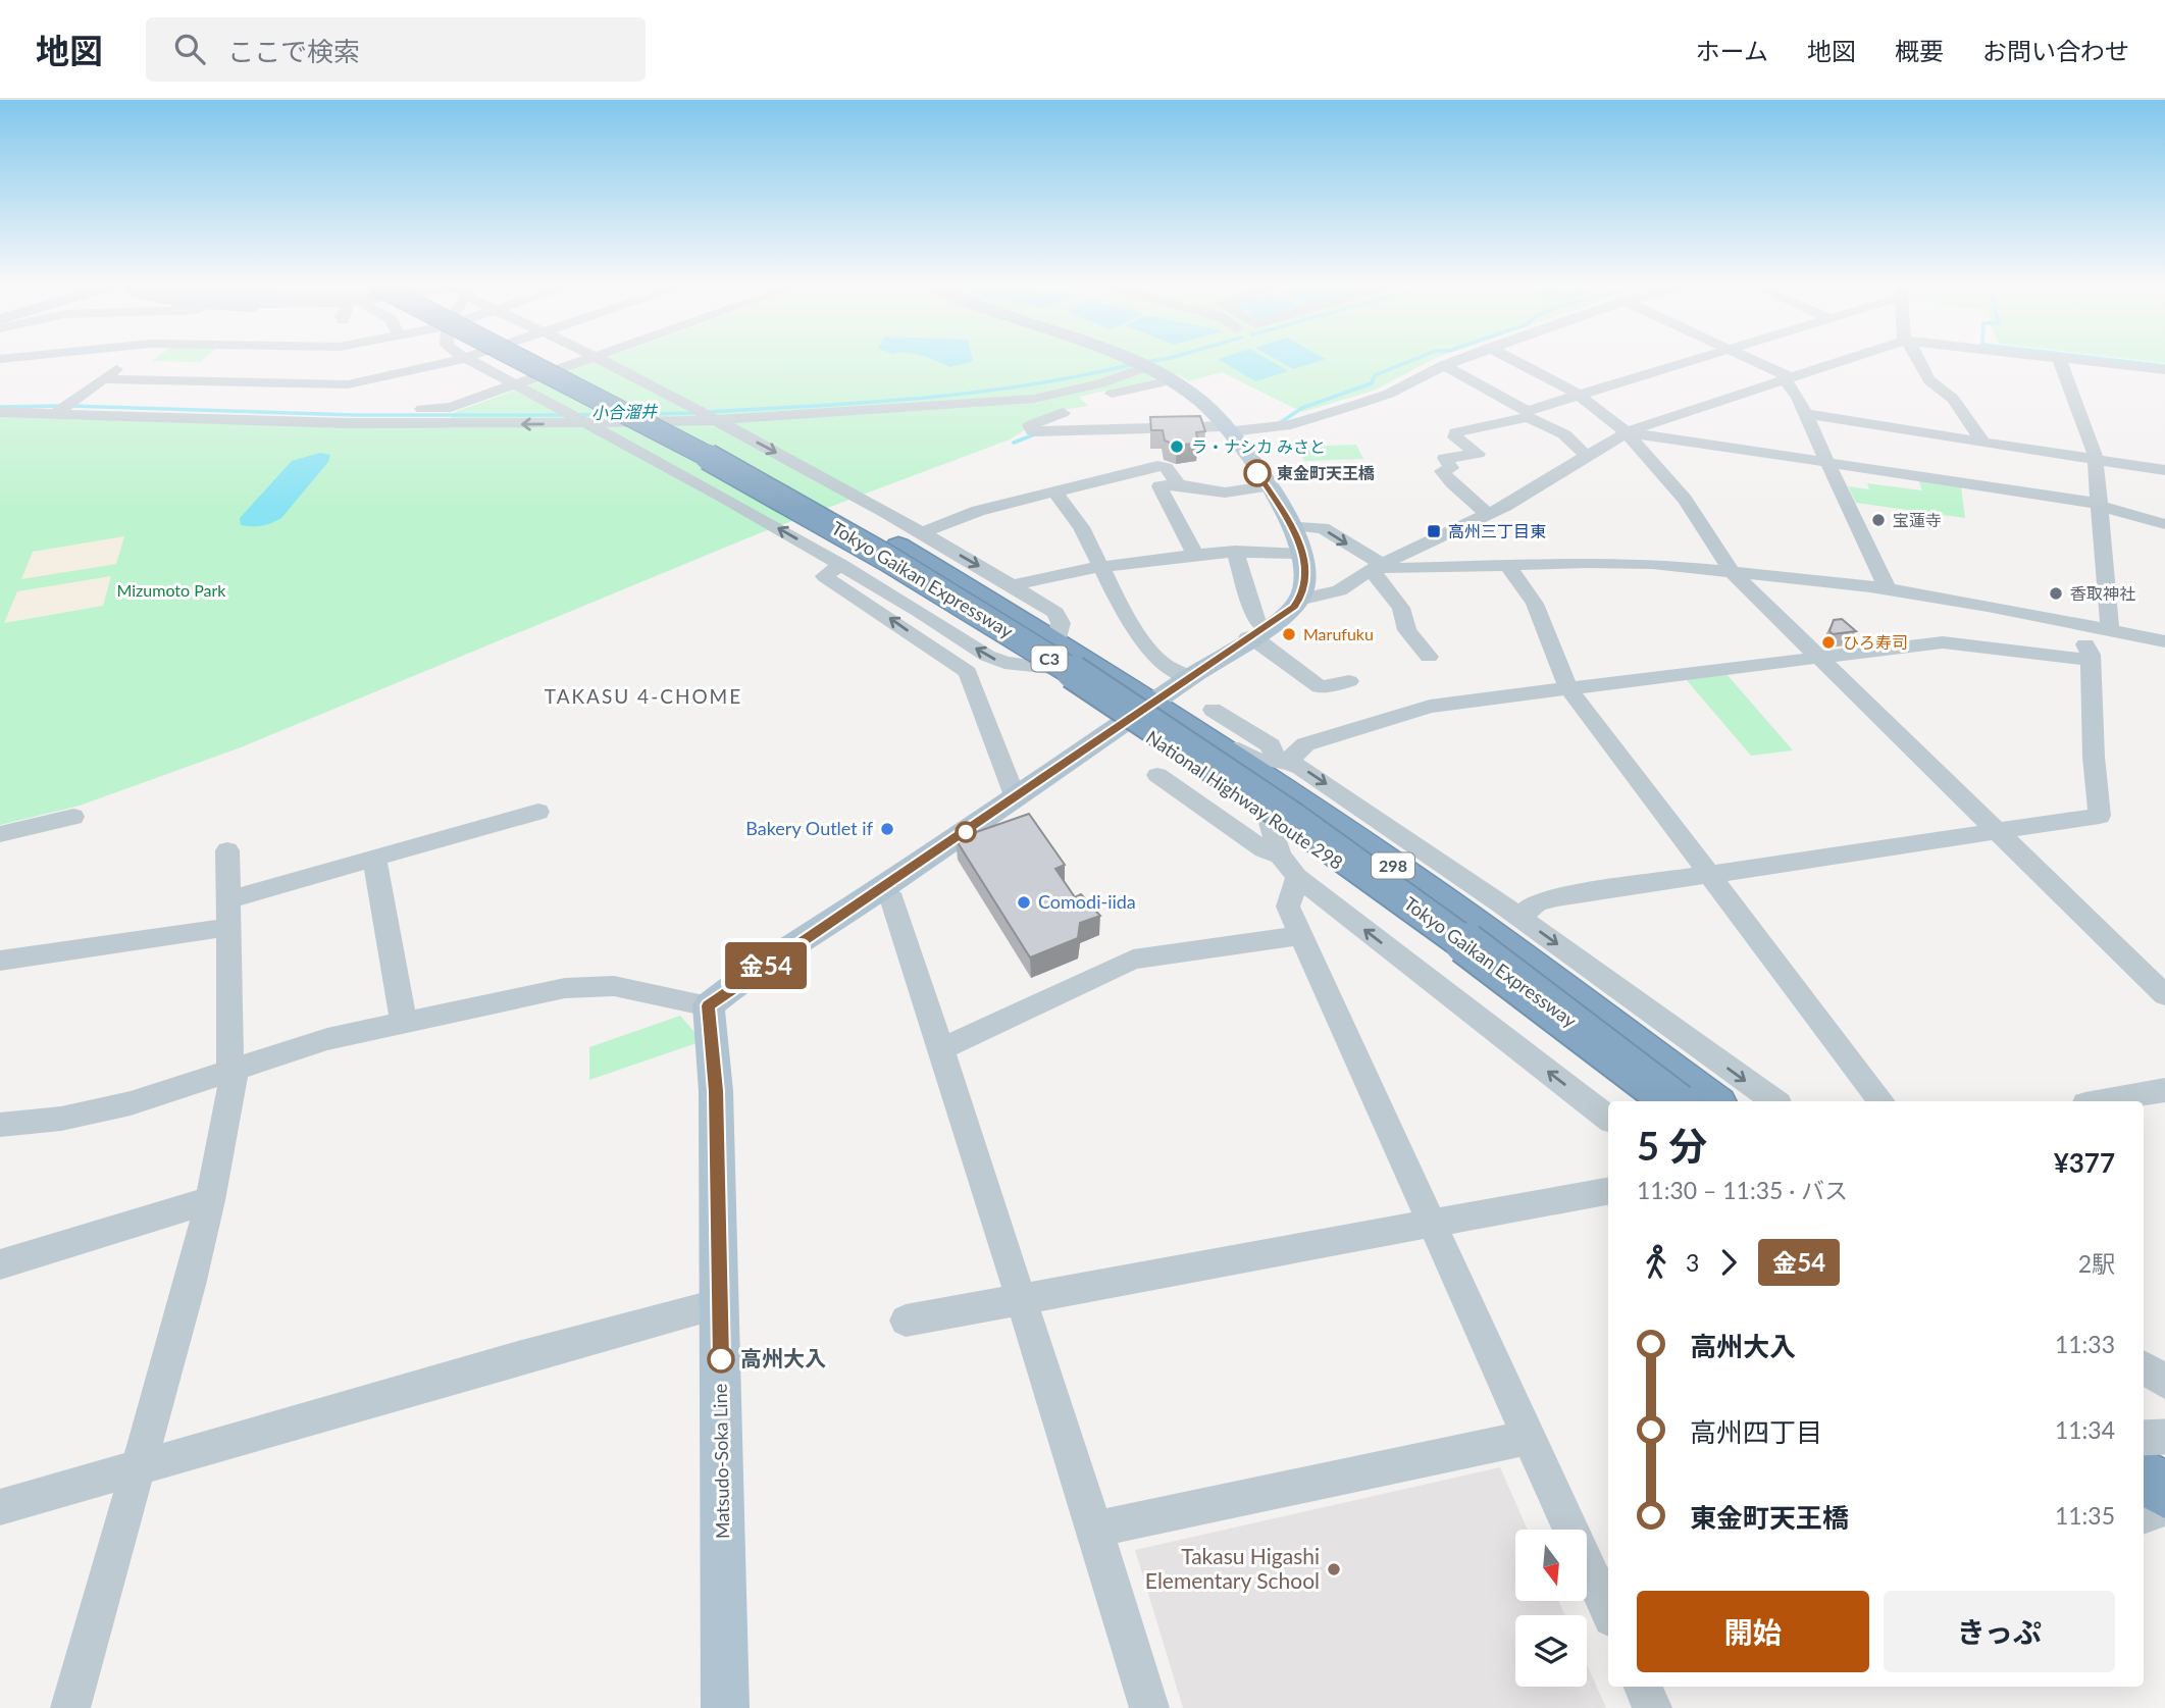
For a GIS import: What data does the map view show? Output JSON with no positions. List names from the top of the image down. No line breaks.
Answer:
{"streets":{"highway":["Tokyo Gaikan Expressway","C3","National Highway Route 298","298"],"main road":["Matsudo-Soka Line"]},"districts":["TAKASU 4-CHOME"],"water":["小合溜井"],"parks":["Mizumoto Park"],"places":{"other":["ラ・ナシカ みさと","東金町天王橋","宝蓮寺","香取神社","Marufuku","ひろ寿司","Bakery Outlet if","Comodi-iida","高州大入","Takasu Higashi Elementary School"],"transit":["高州三丁目東"]},"lines":["bus line 金54"],"north":"bottom","page":{"header":"地図","search":"ここで検索","nav":["ホーム","地図","概要","お問い合わせ"],"on_map":"金54","heading":["5 分","11:30 – 11:35 · バス","¥377"],"legs":["3","金54","2駅"],"list":[{"name":"高州大入","value":"11:33"},{"name":"高州四丁目","value":"11:34"},{"name":"東金町天王橋","value":"11:35"}],"buttons":["開始","きっぷ"]}}
